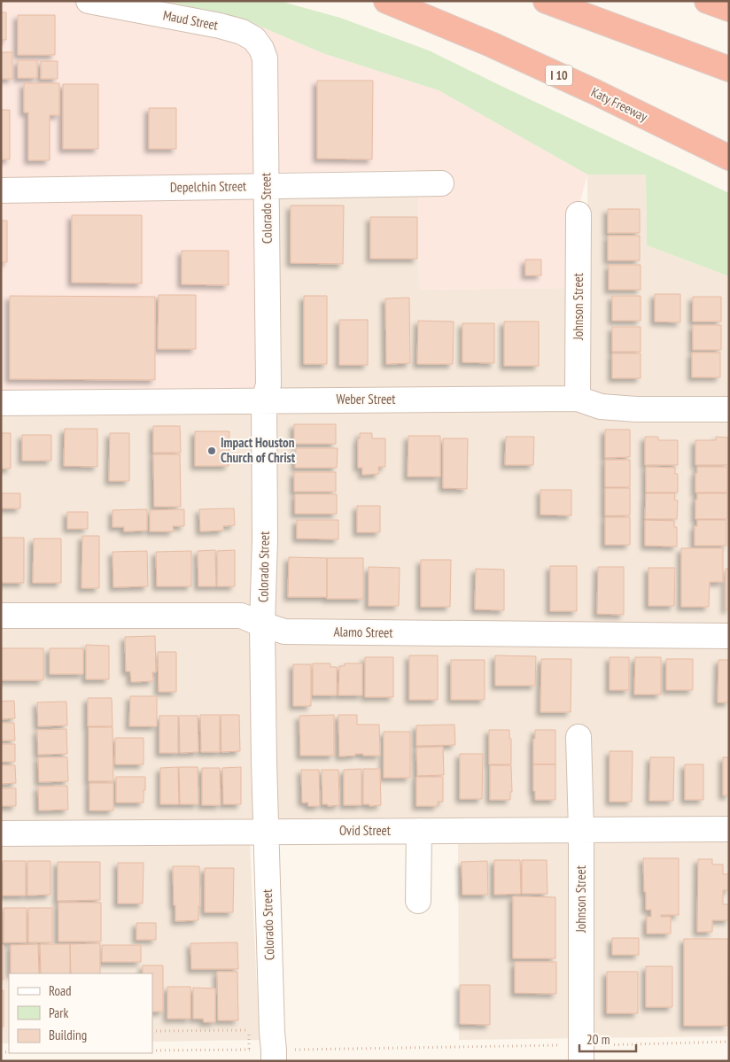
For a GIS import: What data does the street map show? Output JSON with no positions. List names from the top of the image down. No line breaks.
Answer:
{"streets":{"highway":["I 10","Katy Freeway"],"street":["Maud Street","Depelchin Street","Colorado Street","Johnson Street","Weber Street","Alamo Street","Ovid Street"]},"crossings":[["Maud Street","Colorado Street"],["Depelchin Street","Colorado Street"],["Colorado Street","Weber Street"],["Colorado Street","Alamo Street"],["Colorado Street","Ovid Street"],["Johnson Street","Weber Street"],["Johnson Street","Ovid Street"]],"places":["Impact Houston Church of Christ"],"legend":["Road","Park","Building"],"scale_bar":"20 m"}
